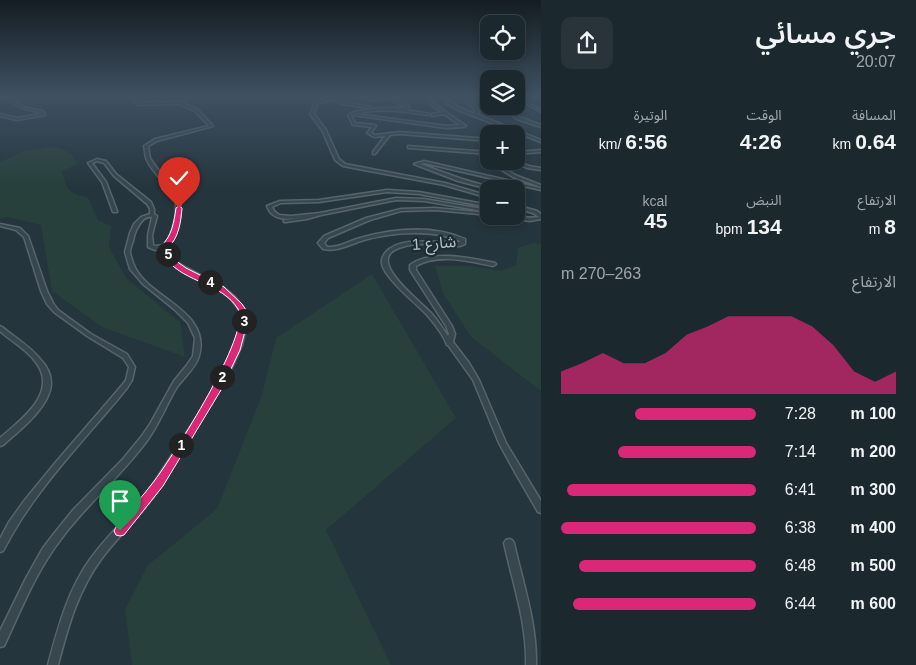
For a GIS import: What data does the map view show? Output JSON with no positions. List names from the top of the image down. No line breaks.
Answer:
{"streets":{"street":["شارع 1"]},"page":{"heading":["جري مسائي","20:07"],"map_buttons":["+","−"],"stats":[["المسافة","0.64 km"],["الوقت","4:26"],["الوتيرة","6:56 /km"],["الارتفاع","8 m"],["النبض","134 bpm"],["kcal","45"]],"pins":["5","4","3","2","1"],"chart":["الارتفاع","263–270 m"],"list":[{"name":"100 m","note":"7:28"},{"name":"200 m","note":"7:14"},{"name":"300 m","note":"6:41"},{"name":"400 m","note":"6:38"},{"name":"500 m","note":"6:48"},{"name":"600 m","note":"6:44"}]}}
